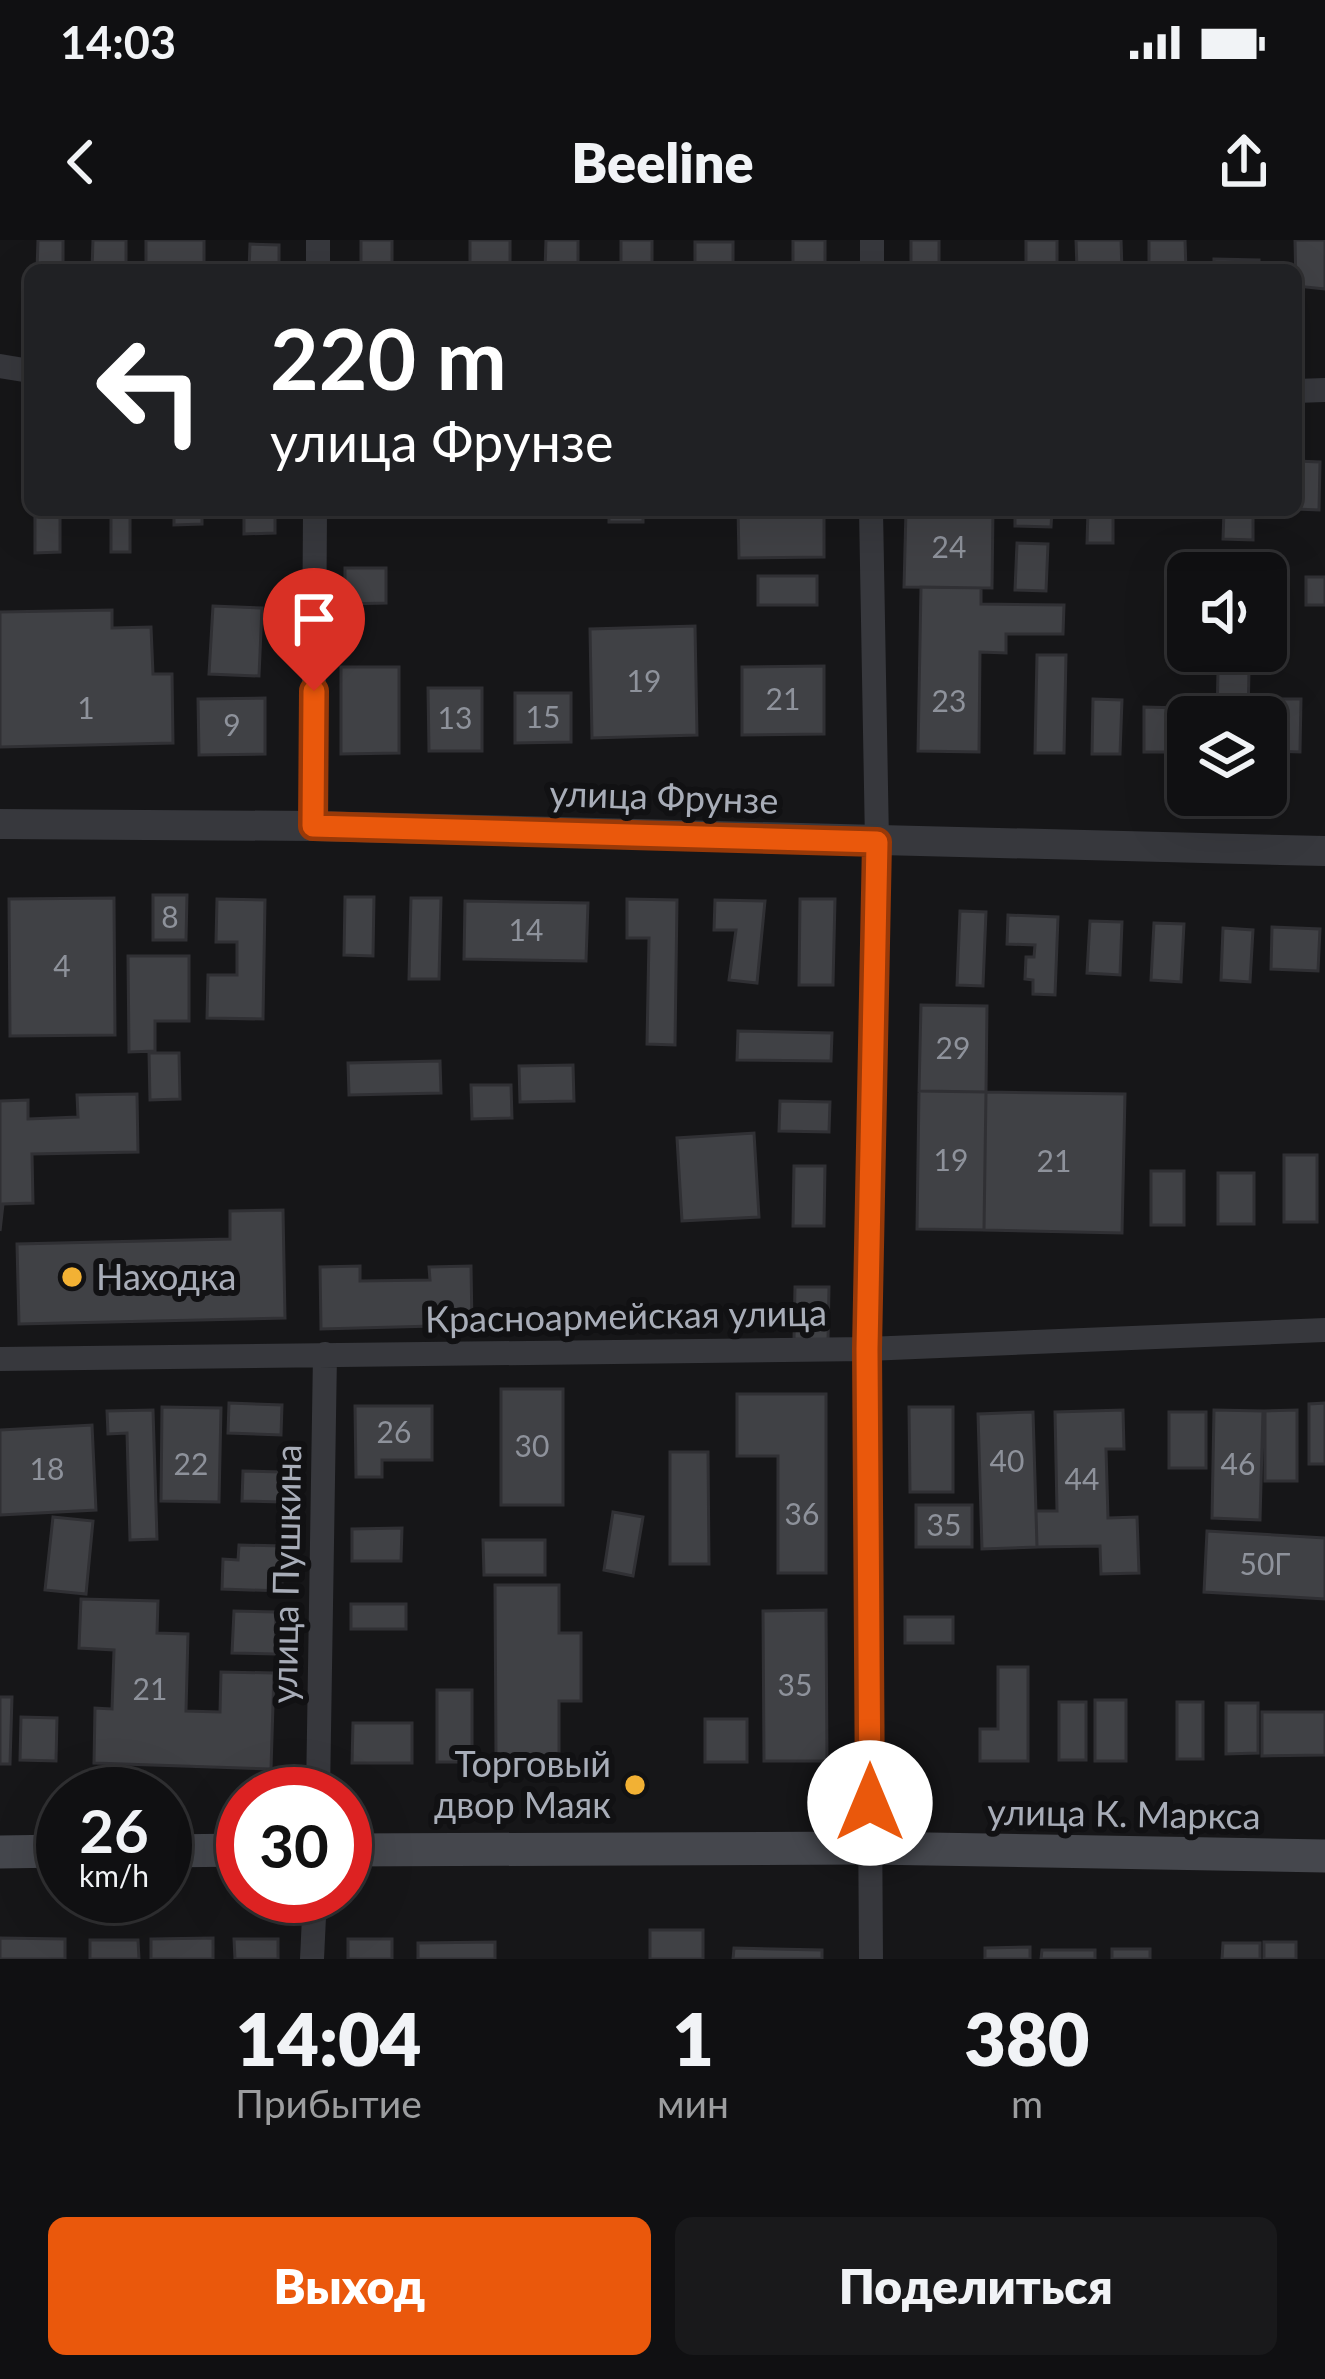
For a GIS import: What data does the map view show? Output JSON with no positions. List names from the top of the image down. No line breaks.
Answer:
{"streets":{"main road":["улица К. Маркса"],"street":["улица Фрунзе","Красноармейская улица","улица Пушкина"]},"crossings":[["Красноармейская улица","улица Пушкина"]],"places":["Находка","Торговый двор Маяк"],"house_numbers":["24","19","21","23","1","15","13","9","8","14","4","29","19","21","26","30","40","22","46","18","44","36","35","50Г","35","21"],"page":{"status":"14:03","header":"Beeline","turn":["220 m","улица Фрунзе"],"speed":"26 km/h","limit":"30","eta":["14:04","Прибытие","1","мин","380","m"],"buttons":["Выход","Поделиться"]}}
